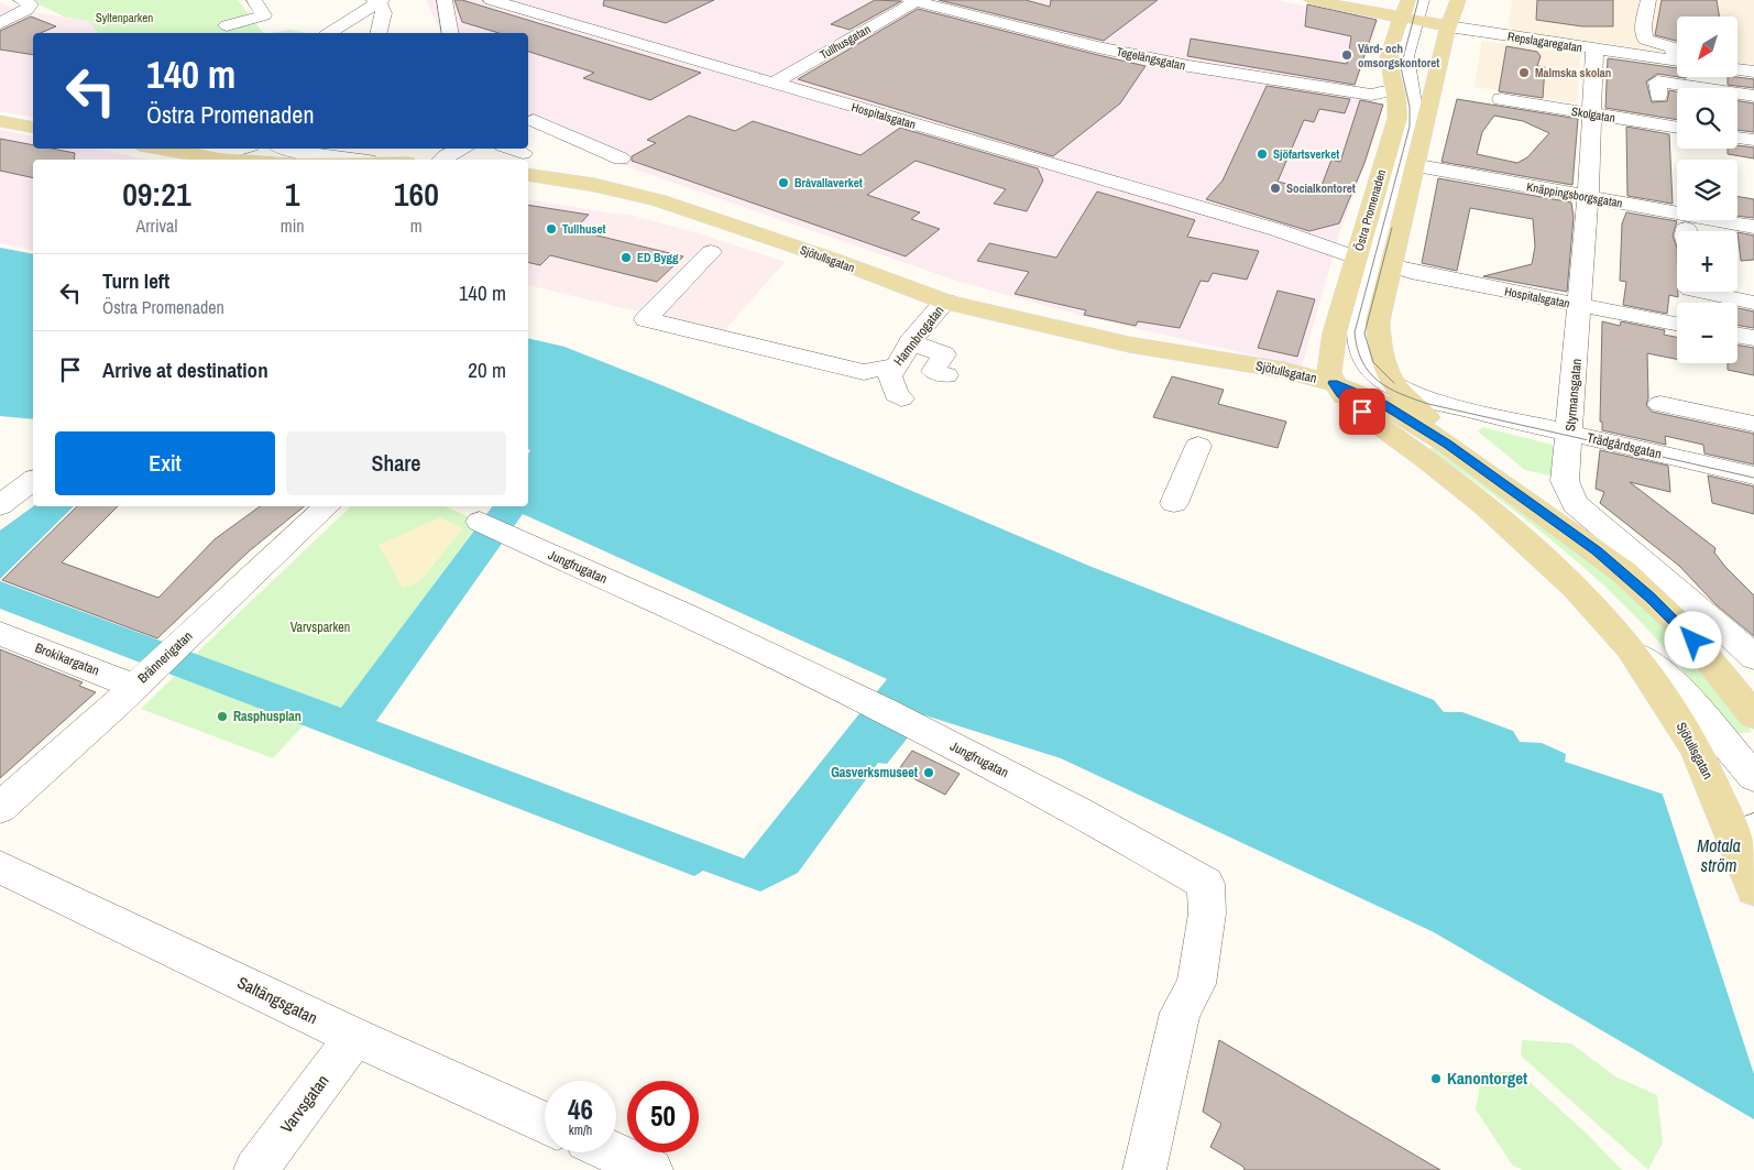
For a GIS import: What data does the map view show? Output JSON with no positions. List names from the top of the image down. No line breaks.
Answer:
{"streets":{"main road":["Repslagaregatan","Östra Promenaden","Sjötullsgatan"],"street":["Tullhusgatan","Tegelängsgatan","Skolgatan","Hospitalsgatan","Knäppingsborgsgatan","Hamnbrogatan","Styrmansgatan","Trädgårdsgatan","Jungfrugatan","Brännerigatan","Brokikargatan","Saltängsgatan","Varvsgatan"]},"crossings":[["Tullhusgatan","Tegelängsgatan"],["Tullhusgatan","Hospitalsgatan"],["Repslagaregatan","Östra Promenaden"],["Repslagaregatan","Styrmansgatan"],["Tegelängsgatan","Östra Promenaden"],["Skolgatan","Styrmansgatan"],["Hospitalsgatan","Östra Promenaden"],["Hospitalsgatan","Styrmansgatan"],["Knäppingsborgsgatan","Östra Promenaden"],["Knäppingsborgsgatan","Styrmansgatan"],["Östra Promenaden","Sjötullsgatan"],["Östra Promenaden","Trädgårdsgatan"],["Sjötullsgatan","Hamnbrogatan"],["Styrmansgatan","Trädgårdsgatan"],["Brännerigatan","Brokikargatan"],["Saltängsgatan","Varvsgatan"]],"water":["Motala ström"],"parks":["Syltenparken","Varvsparken"],"places":["Vård- och omsorgskontoret","Malmska skolan","Sjöfartsverket","Bråvallaverket","Socialkontoret","Tullhuset","ED Bygg","Rasphusplan","Gasverksmuseet","Kanontorget"],"north":"bottom left","page":{"map_buttons":["+","−"],"turn":["140 m","Östra Promenaden"],"eta":["09:21","Arrival","1","min","160","m"],"list":[{"name":"Turn left","note":"Östra Promenaden","value":"140 m"},{"name":"Arrive at destination","value":"20 m"}],"buttons":["Exit","Share"],"speed":"46 km/h","limit":"50"}}
